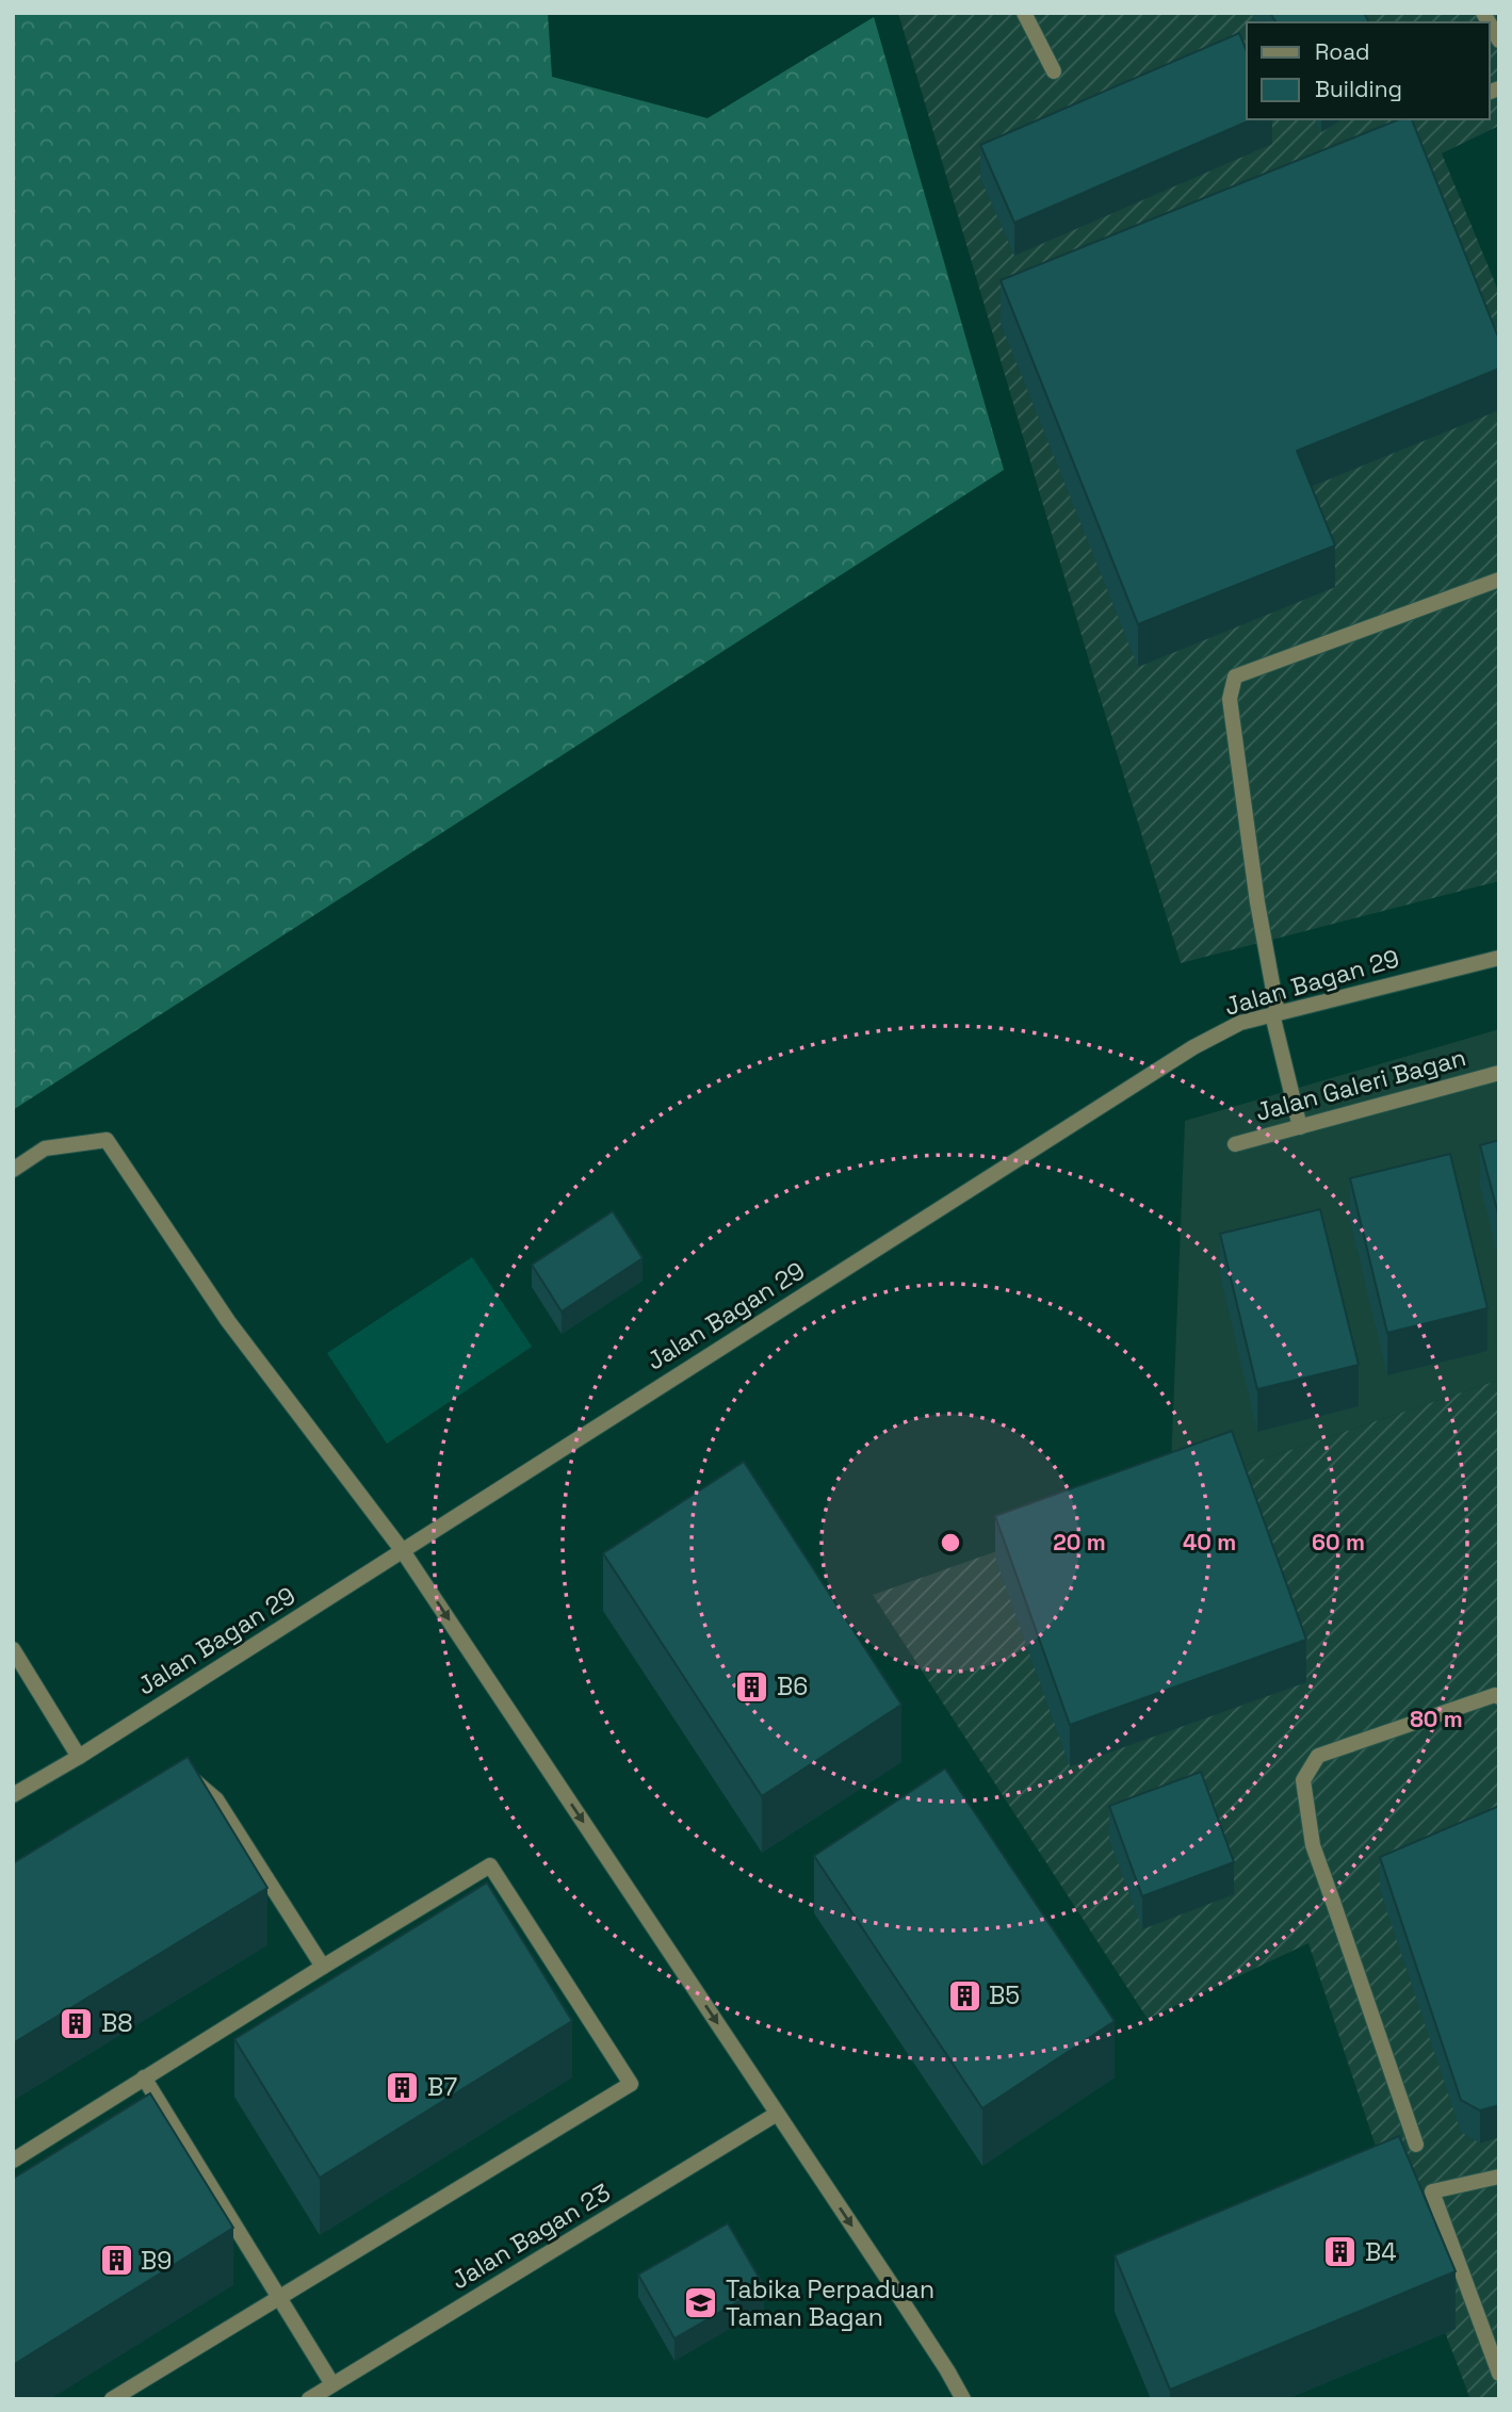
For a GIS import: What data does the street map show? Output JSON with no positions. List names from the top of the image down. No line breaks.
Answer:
{"streets":{"street":["Jalan Bagan 29","Jalan Galeri Bagan","Jalan Bagan 23"]},"places":{"building":["B6","B5","B8","B7","B4","B9"],"school or university":["Tabika Perpaduan Taman Bagan"]},"legend":["Road","Building"],"rings":["20 m","40 m","60 m","80 m"]}
